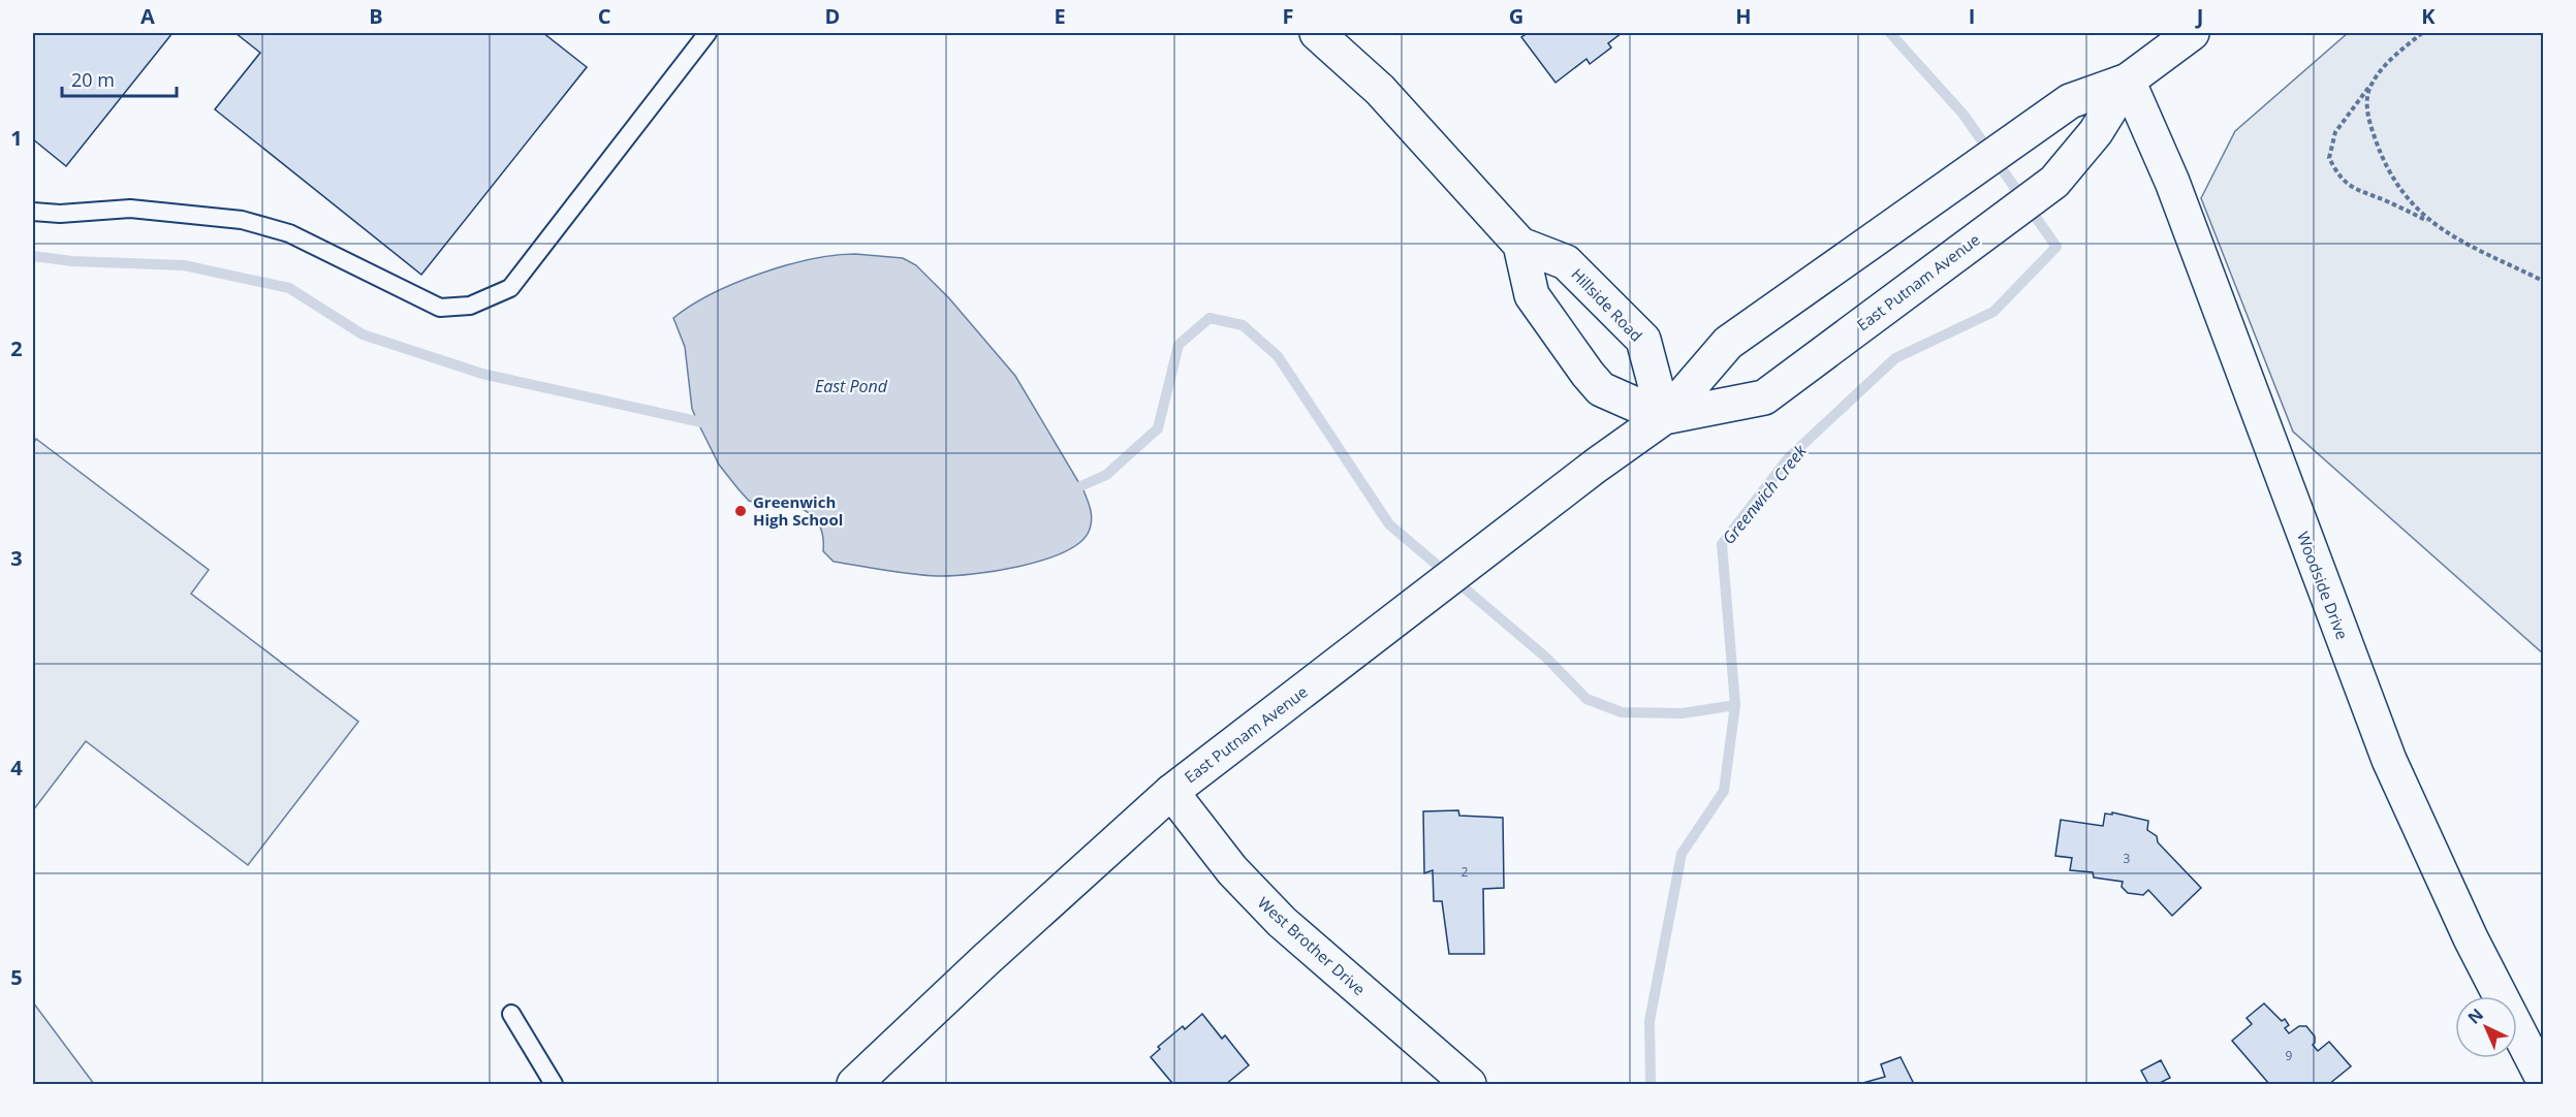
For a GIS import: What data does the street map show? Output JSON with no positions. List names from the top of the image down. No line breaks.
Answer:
{"streets":{"main road":["East Putnam Avenue","Hillside Road","Woodside Drive","West Brother Drive"]},"crossings":[["East Putnam Avenue","Hillside Road"],["East Putnam Avenue","Woodside Drive"],["East Putnam Avenue","West Brother Drive"]],"water":["East Pond","Greenwich Creek"],"places":["Greenwich High School"],"house_numbers":["3","2","9"],"scale_bar":"20 m","north":"top left","grid":{"columns":["A","B","C","D","E","F","G","H","I","J","K"],"rows":["1","2","3","4","5"]}}
